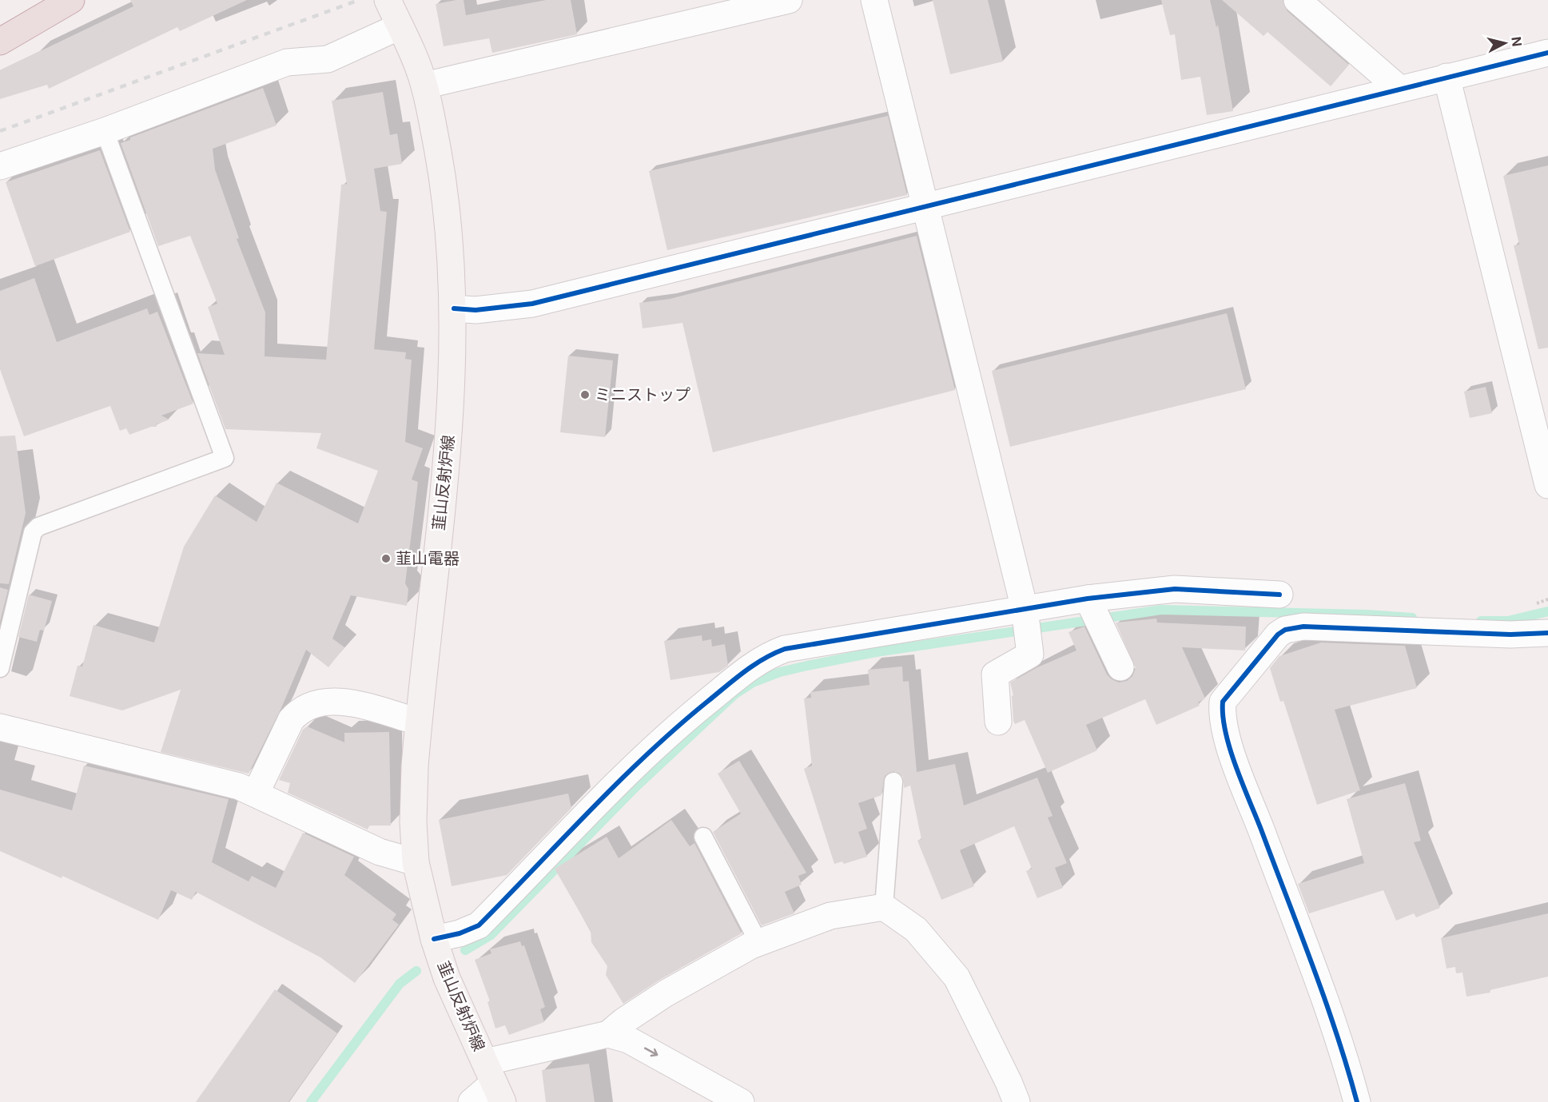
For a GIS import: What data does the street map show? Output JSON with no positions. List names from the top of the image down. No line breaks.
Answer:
{"streets":{"main road":["韮山反射炉線"]},"places":["ミニストップ","韮山電器"],"north":"right"}
